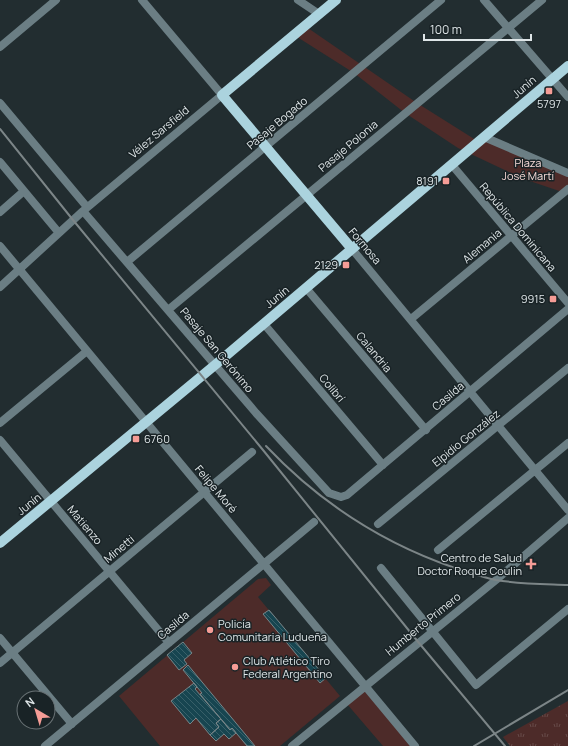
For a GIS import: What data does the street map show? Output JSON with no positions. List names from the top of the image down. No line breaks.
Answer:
{"streets":{"main road":["Junín","Vélez Sarsfield","Formosa"],"street":["Pasaje Bogado","Pasaje Polonia","República Dominicana","Alemania","Pasaje San Gerónimo","Calandria","Colibrí","Casilda","Elpidio González","Felipe Moré","Matienzo","Minetti","Humberto Primero"]},"crossings":[["Junín","República Dominicana"],["Junín","Formosa"],["Junín","Pasaje San Gerónimo"],["Junín","Calandria"],["Junín","Colibrí"],["Junín","Felipe Moré"],["Junín","Matienzo"],["Pasaje Bogado","Formosa"],["Pasaje Bogado","Pasaje San Gerónimo"],["Vélez Sarsfield","Formosa"],["Vélez Sarsfield","Pasaje San Gerónimo"],["Vélez Sarsfield","Felipe Moré"],["Pasaje Polonia","Formosa"],["Pasaje Polonia","Pasaje San Gerónimo"],["República Dominicana","Alemania"],["Formosa","Alemania"],["Formosa","Casilda"],["Formosa","Elpidio González"],["Pasaje San Gerónimo","Casilda"],["Calandria","Casilda"],["Colibrí","Casilda"],["Casilda","Felipe Moré"],["Casilda","Matienzo"],["Felipe Moré","Minetti"],["Felipe Moré","Humberto Primero"],["Matienzo","Minetti"]],"parks":["Plaza José Martí"],"places":{"transit":["5797","8191","2129","9915","6760"],"health":["Centro de Salud Doctor Roque Coulin"],"other":["Policía Comunitaria Ludueña","Club Atlético Tiro Federal Argentino"]},"scale_bar":"100 m","north":"top left"}
